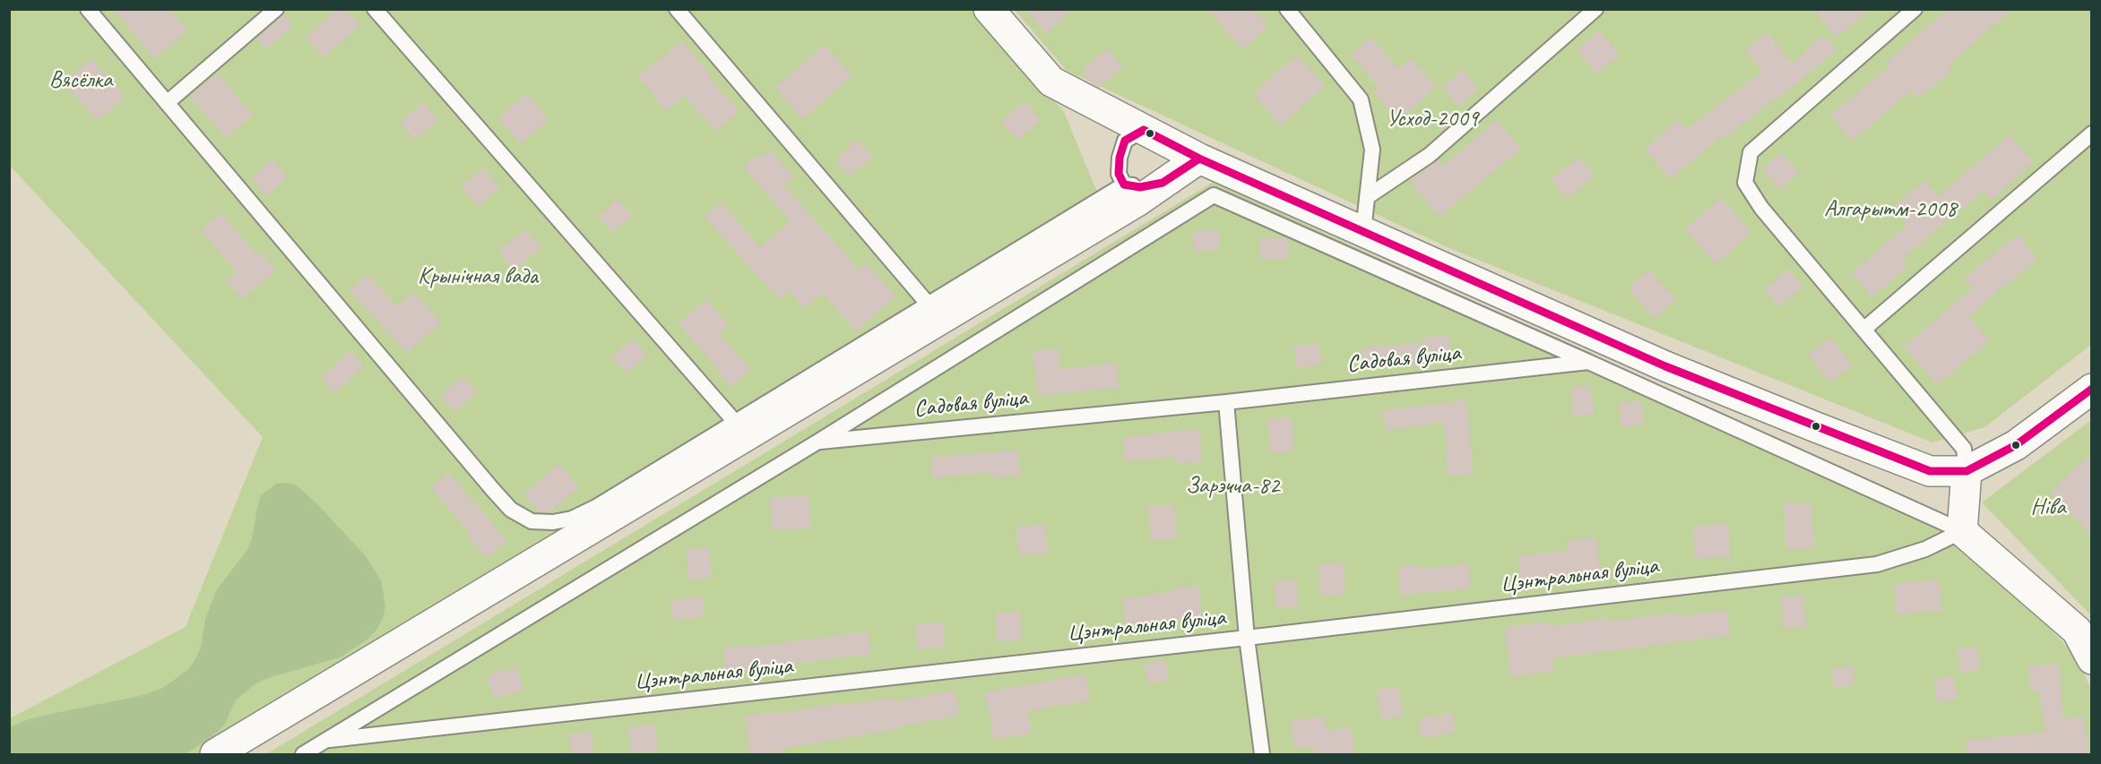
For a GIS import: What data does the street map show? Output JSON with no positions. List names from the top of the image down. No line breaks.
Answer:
{"streets":{"lane":["Садовая вуліца","Цэнтральная вуліца"]},"parks":["Вясёлка","Усход-2009","Алгарытм-2008","Крынічная вада","Зарэчча-82","Ніва"]}
